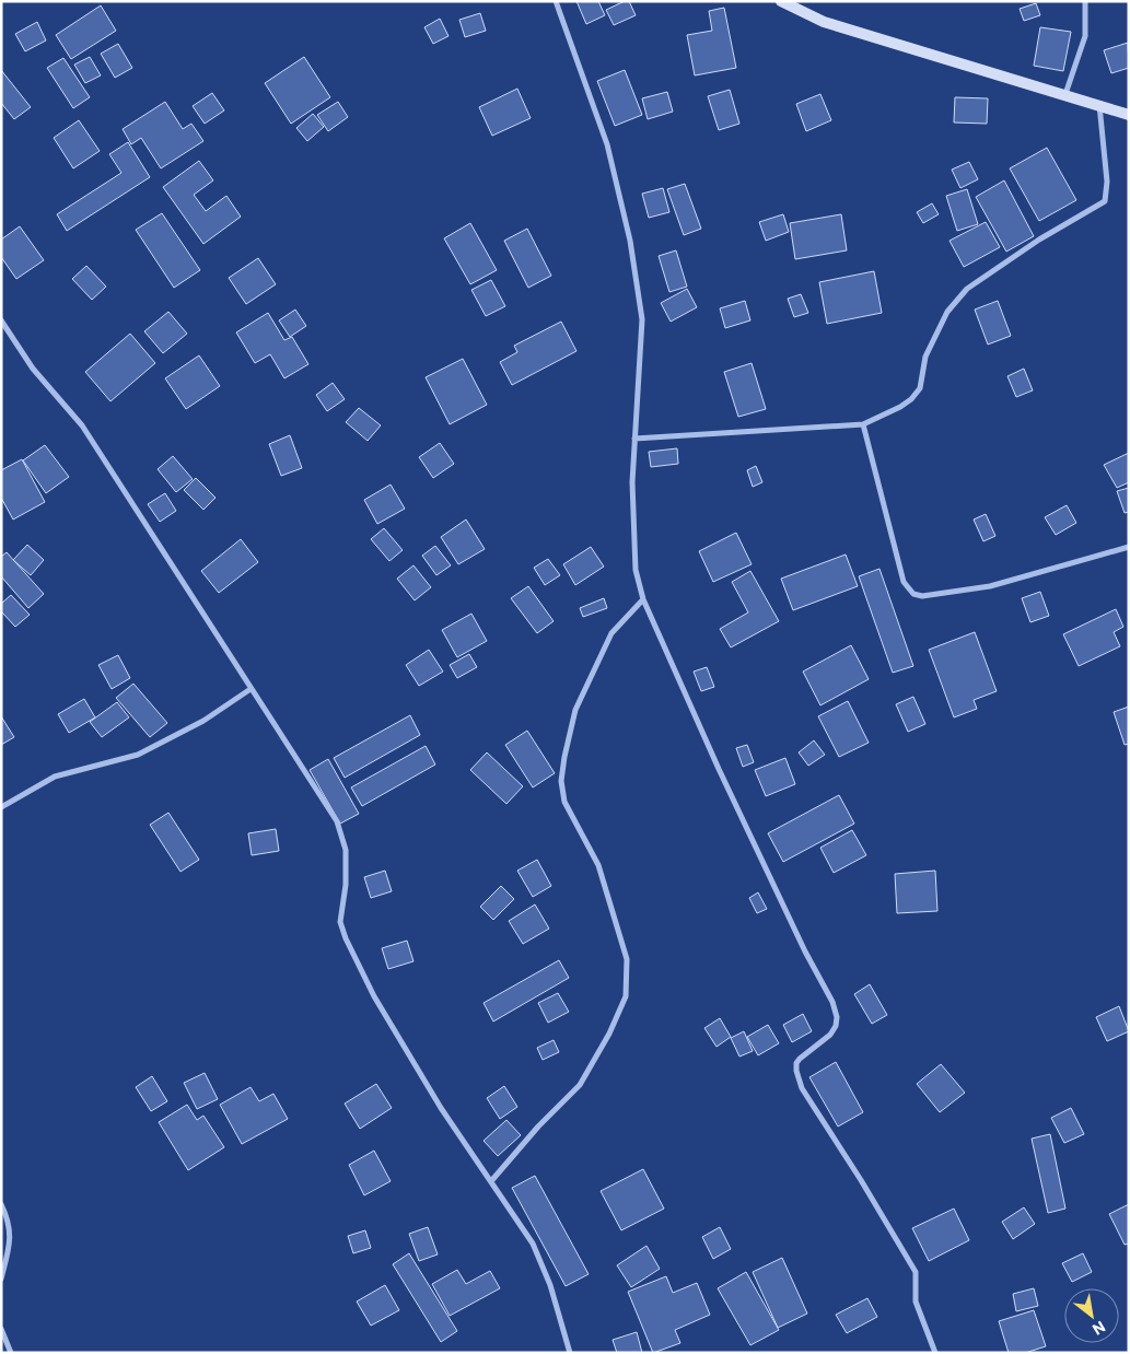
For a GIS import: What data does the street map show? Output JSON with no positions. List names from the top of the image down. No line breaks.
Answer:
{"north":"bottom right"}
